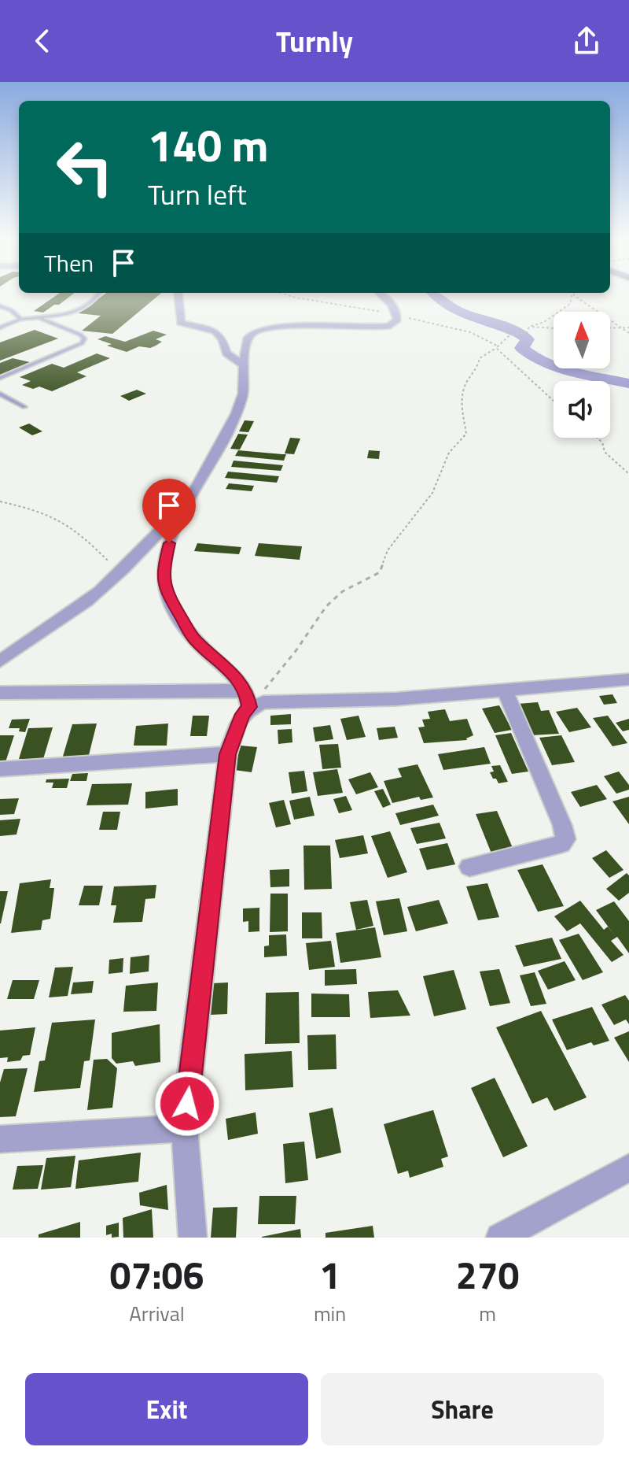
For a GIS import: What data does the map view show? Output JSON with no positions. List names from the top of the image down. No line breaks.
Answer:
{"north":"top","page":{"header":"Turnly","turn":["140 m","Turn left"],"then":"Then","eta":["07:06","Arrival","1","min","270","m"],"buttons":["Exit","Share"]}}
